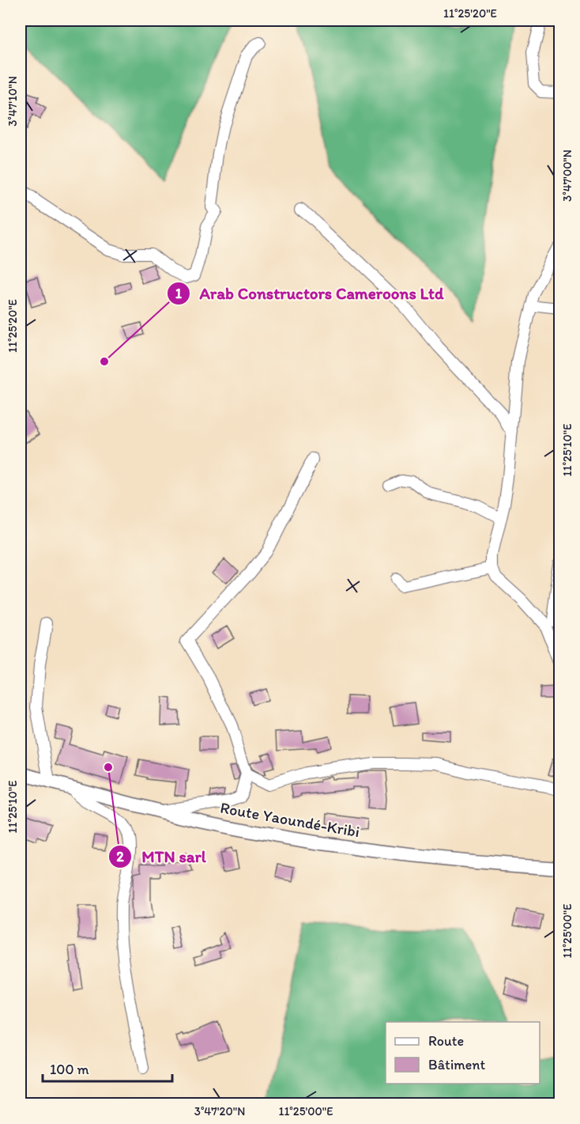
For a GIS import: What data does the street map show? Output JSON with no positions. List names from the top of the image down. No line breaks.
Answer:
{"streets":{"main road":["Route Yaoundé-Kribi"]},"places":["Arab Constructors Cameroons Ltd","MTN sarl"],"legend":["Route","Bâtiment"],"scale_bar":"100 m","coordinates":["11°25'20\"E","3°47'10\"N","3°47'00\"N","11°25'10\"E","11°25'00\"E","3°47'20\"N"]}
